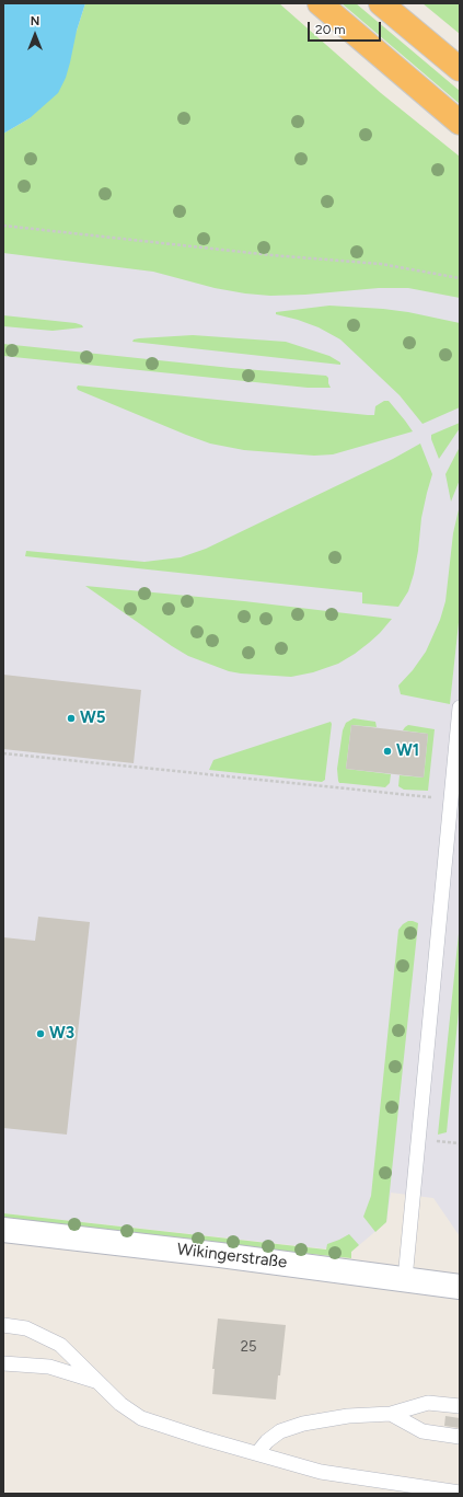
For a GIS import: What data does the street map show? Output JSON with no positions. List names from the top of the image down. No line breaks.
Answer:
{"streets":{"street":["Wikingerstraße"]},"places":["W5","W1","W3"],"house_numbers":["25"],"scale_bar":"20 m","north":"top"}
